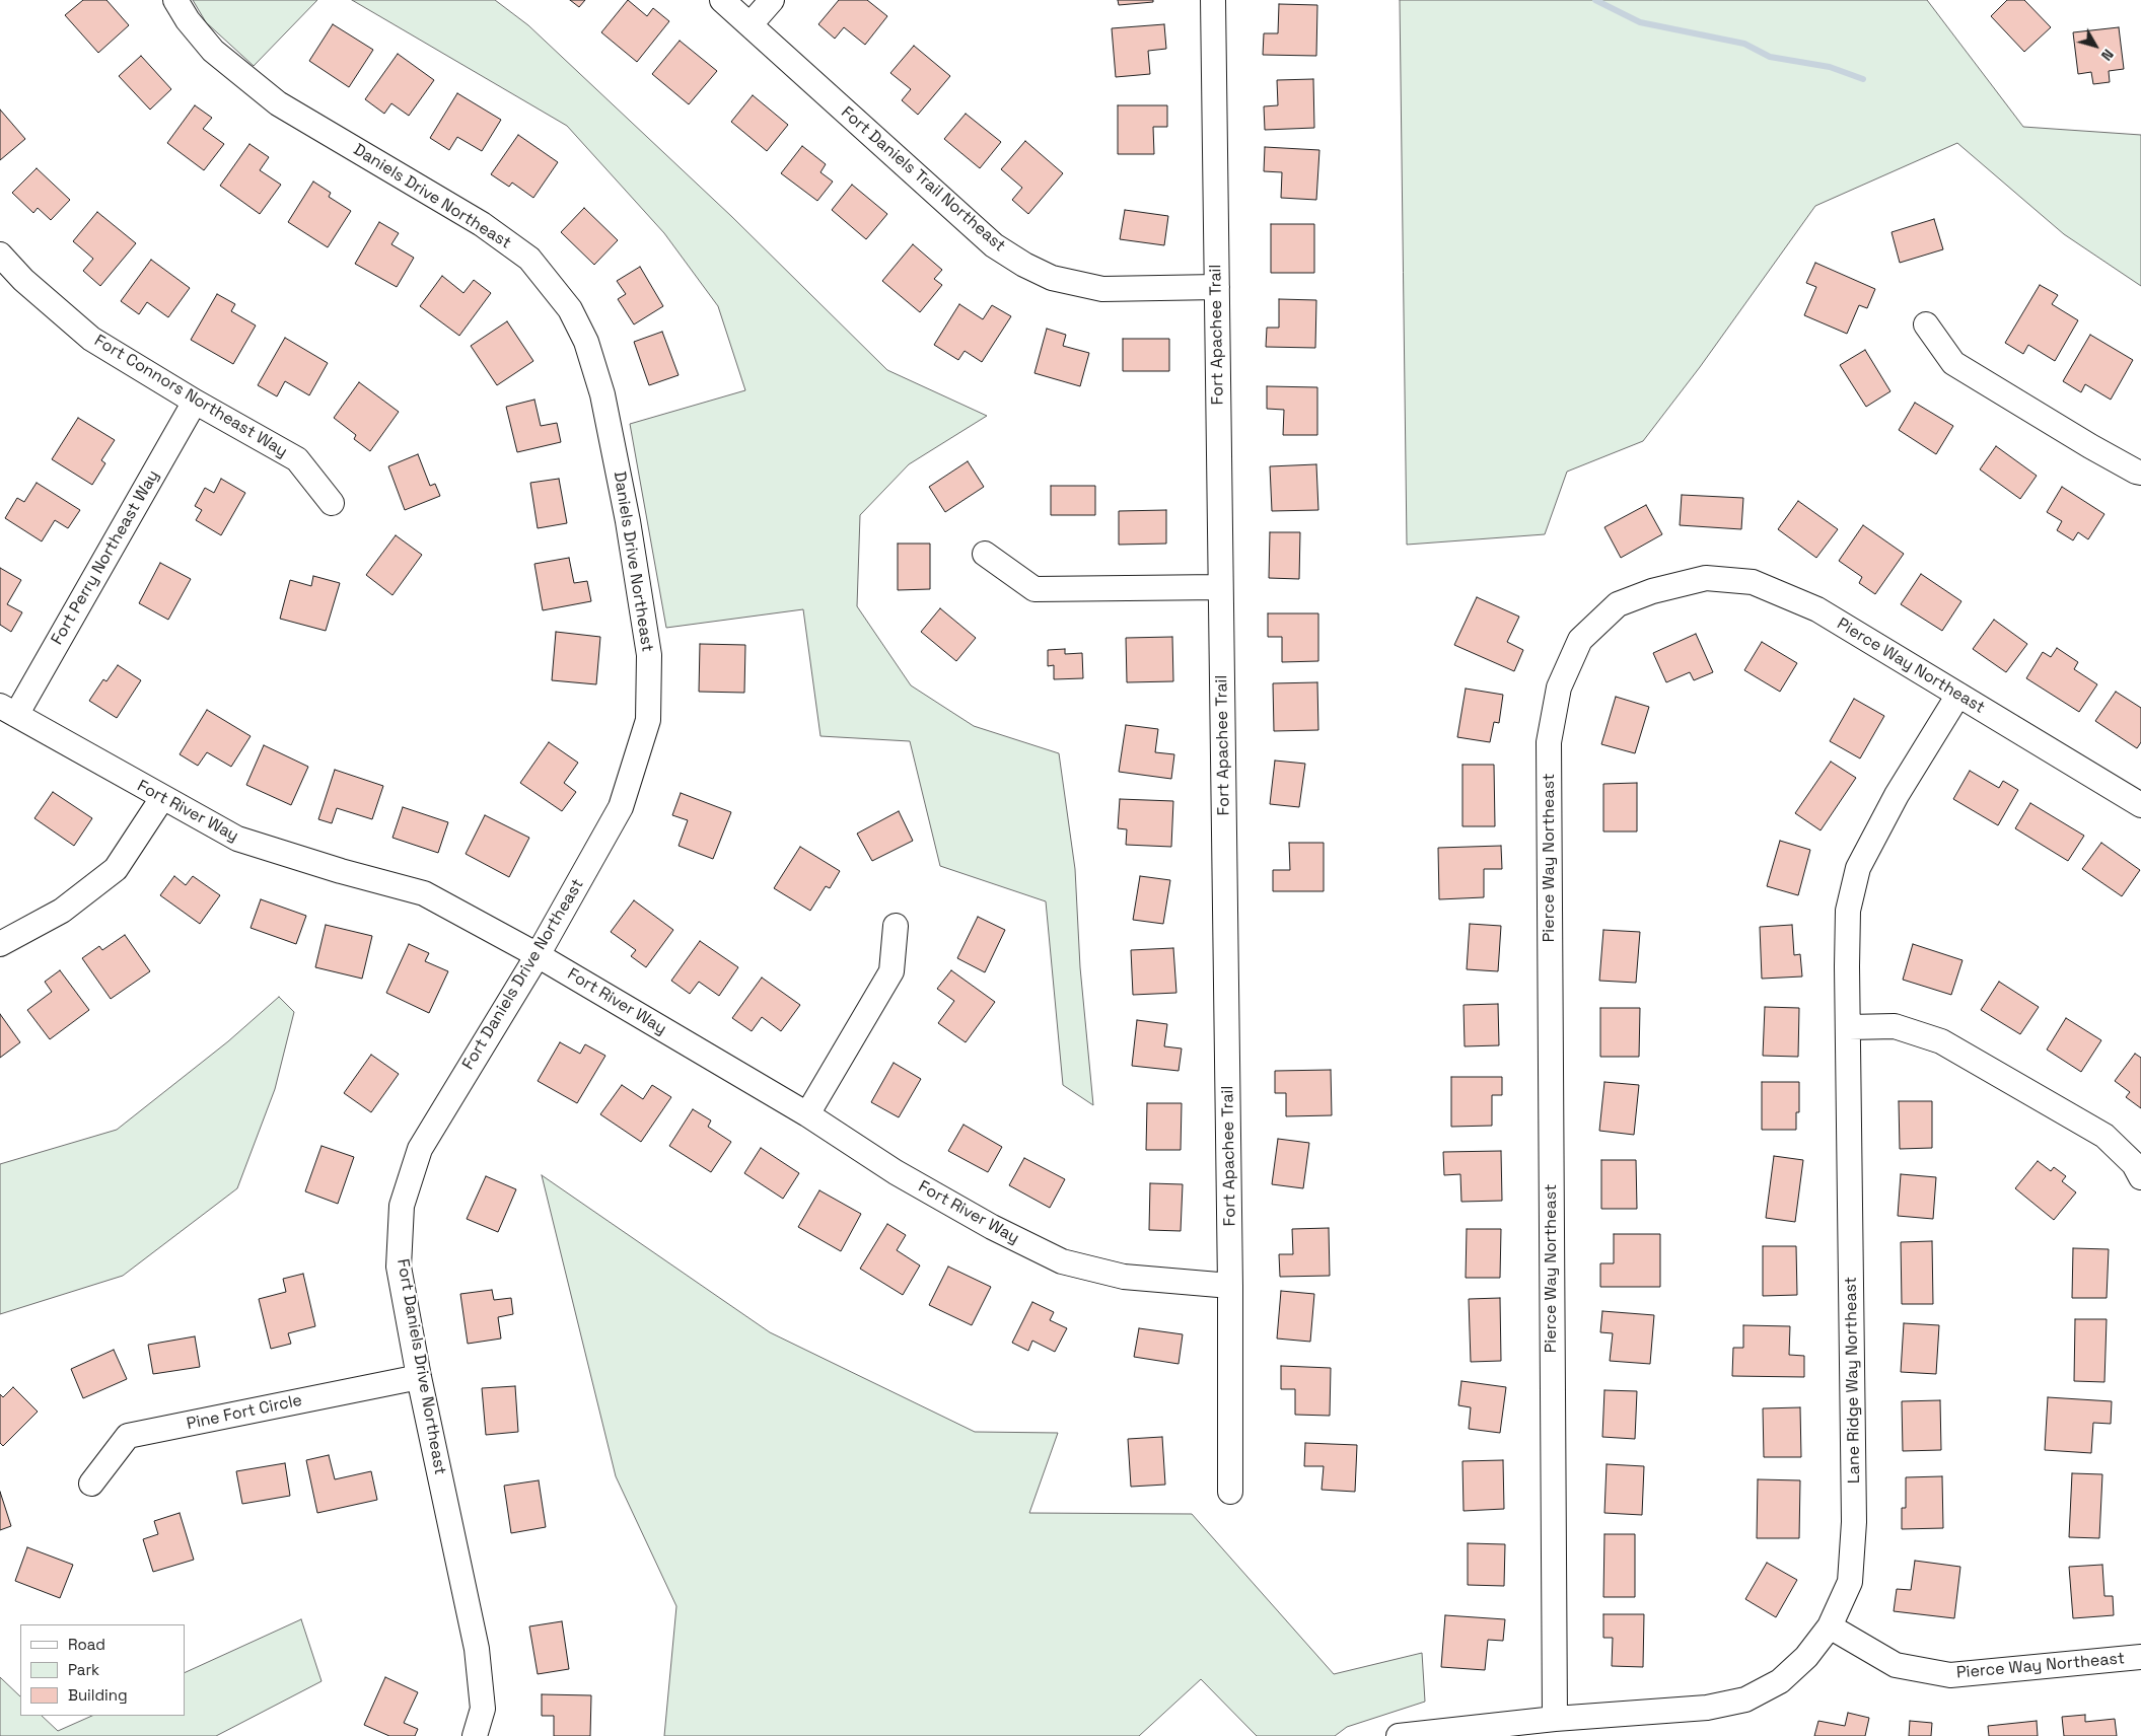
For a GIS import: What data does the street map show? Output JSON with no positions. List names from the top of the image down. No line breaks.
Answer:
{"streets":{"street":["Fort Daniels Trail Northeast","Daniels Drive Northeast","Fort Apachee Trail","Fort Connors Northeast Way","Fort Perry Northeast Way","Pierce Way Northeast","Fort River Way","Fort Daniels Drive Northeast","Lane Ridge Way Northeast","Pine Fort Circle"]},"crossings":[["Fort Daniels Trail Northeast","Fort Apachee Trail"],["Daniels Drive Northeast","Fort Daniels Drive Northeast"],["Fort Apachee Trail","Fort River Way"],["Fort Connors Northeast Way","Fort Perry Northeast Way"],["Fort Perry Northeast Way","Fort River Way"],["Pierce Way Northeast","Lane Ridge Way Northeast"],["Fort River Way","Fort Daniels Drive Northeast"],["Fort Daniels Drive Northeast","Pine Fort Circle"]],"legend":["Road","Park","Building"],"north":"bottom right"}
